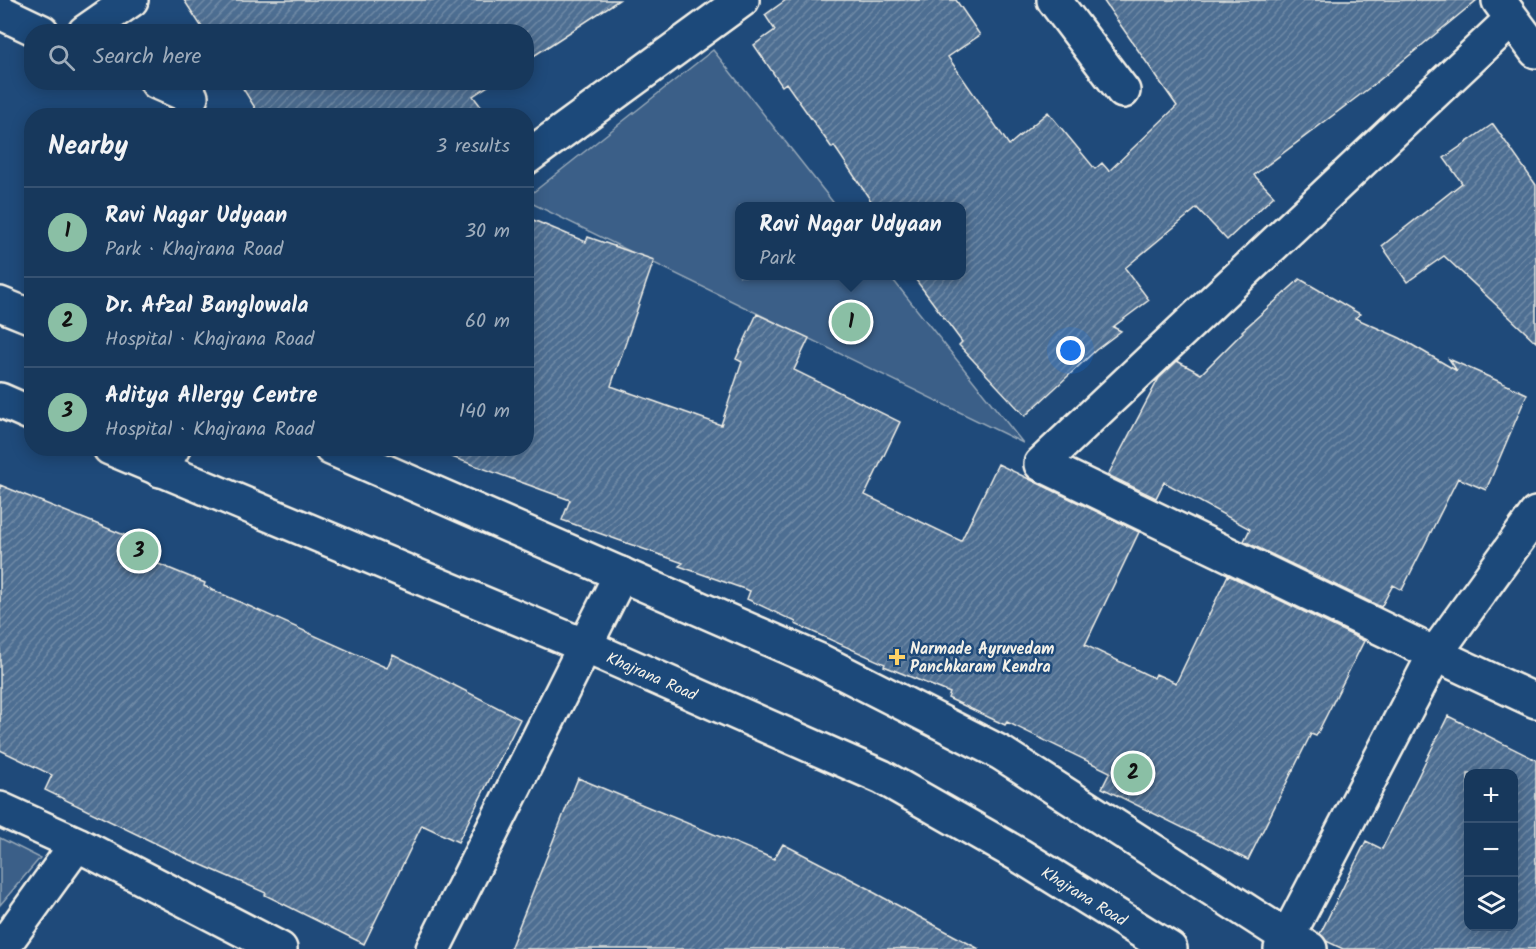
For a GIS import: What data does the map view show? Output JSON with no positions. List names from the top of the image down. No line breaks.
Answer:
{"streets":{"street":["Khajrana Road"]},"places":{"health":["Narmade Ayruvedam Panchkaram Kendra"]},"page":{"search":"Search here","heading":["Nearby","3 results"],"list":[{"mark":"1","name":"Ravi Nagar Udyaan","note":"Park · Khajrana Road","value":"30 m"},{"mark":"2","name":"Dr. Afzal Banglowala","note":"Hospital · Khajrana Road","value":"60 m"},{"mark":"3","name":"Aditya Allergy Centre","note":"Hospital · Khajrana Road","value":"140 m"}],"popup":["Ravi Nagar Udyaan","Park"],"pins":["1","3","2"],"map_buttons":["+","−"]}}
